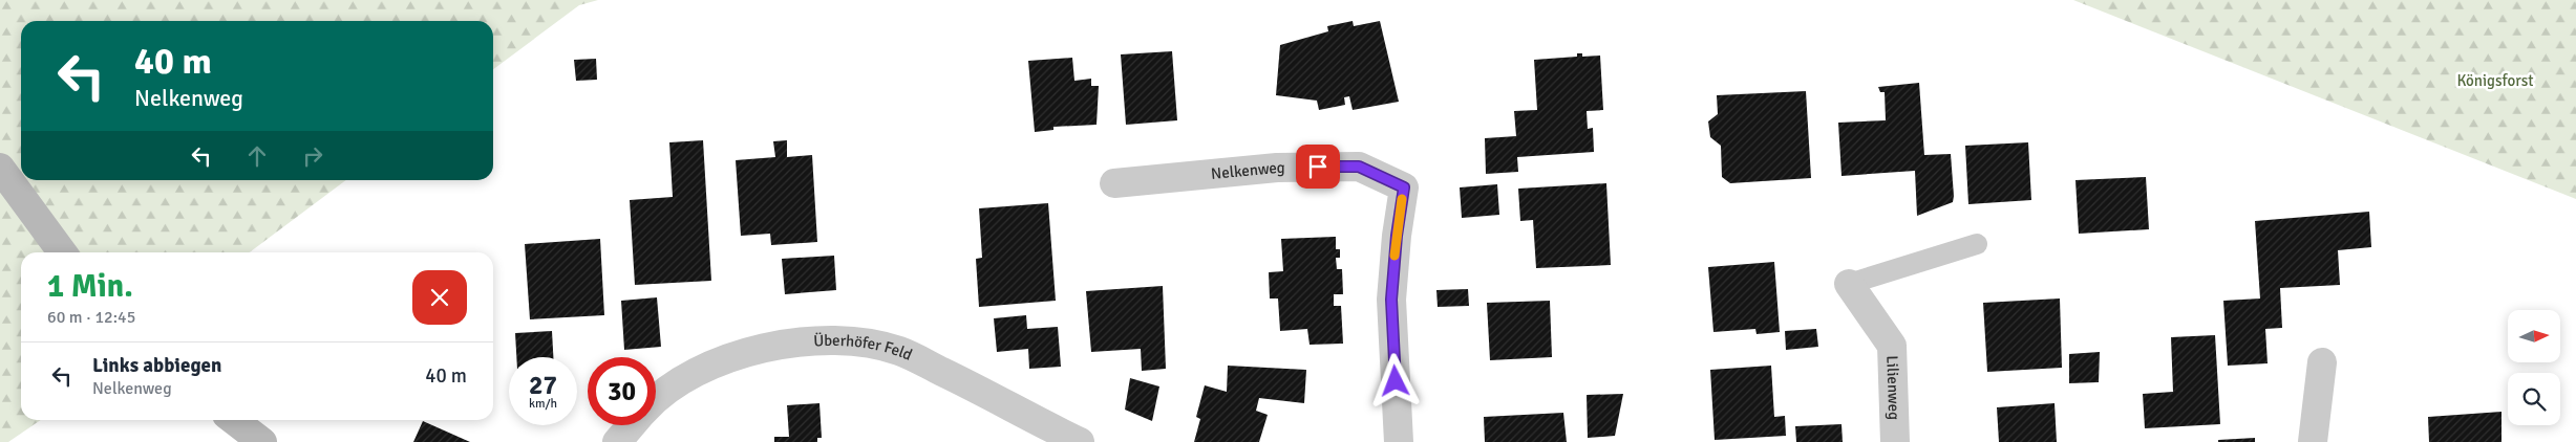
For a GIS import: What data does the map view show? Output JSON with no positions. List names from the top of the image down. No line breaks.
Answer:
{"streets":{"street":["Nelkenweg","Überhöfer Feld","Lilienweg"]},"parks":["Königsforst"],"north":"right","page":{"turn":["40 m","Nelkenweg"],"heading":["1 Min.","60 m · 12:45"],"list":[{"name":"Links abbiegen","note":"Nelkenweg","value":"40 m"}],"speed":"27 km/h","limit":"30"}}
